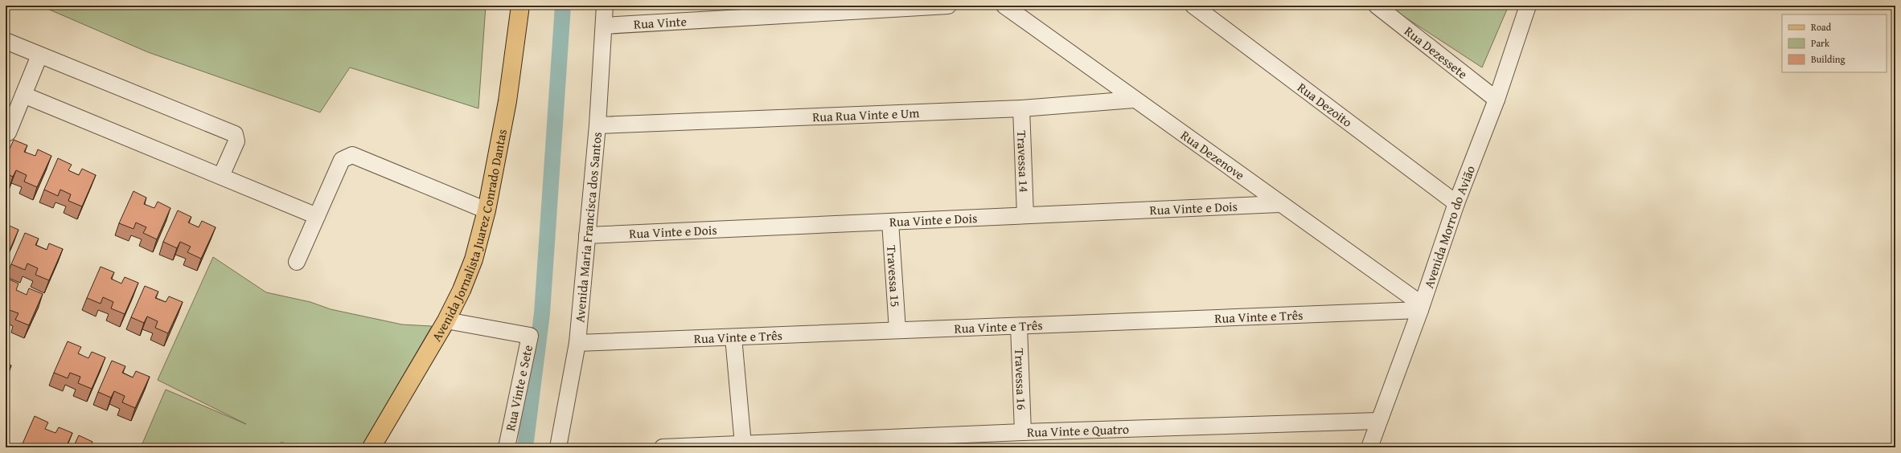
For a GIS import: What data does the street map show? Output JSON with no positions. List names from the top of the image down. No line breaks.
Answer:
{"streets":{"main road":["Avenida Jornalista Juarez Conrado Dantas"],"street":["Rua Vinte","Rua Dezessete","Rua Dezoito","Rua Rua Vinte e Um","Rua Dezenove","Travessa 14","Rua Vinte e Dois","Avenida Morro do Avião","Avenida Maria Francisca dos Santos","Travessa 15","Rua Vinte e Três","Travessa 16","Rua Vinte e Sete","Rua Vinte e Quatro"]},"crossings":[["Rua Vinte","Avenida Maria Francisca dos Santos"],["Rua Dezessete","Avenida Morro do Avião"],["Rua Dezoito","Avenida Morro do Avião"],["Rua Rua Vinte e Um","Rua Dezenove"],["Rua Rua Vinte e Um","Travessa 14"],["Rua Rua Vinte e Um","Avenida Maria Francisca dos Santos"],["Rua Dezenove","Rua Vinte e Dois"],["Rua Dezenove","Avenida Morro do Avião"],["Rua Dezenove","Rua Vinte e Três"],["Travessa 14","Rua Vinte e Dois"],["Rua Vinte e Dois","Avenida Maria Francisca dos Santos"],["Rua Vinte e Dois","Travessa 15"],["Avenida Morro do Avião","Rua Vinte e Três"],["Avenida Morro do Avião","Rua Vinte e Quatro"],["Avenida Maria Francisca dos Santos","Rua Vinte e Três"],["Avenida Jornalista Juarez Conrado Dantas","Rua Vinte e Sete"],["Travessa 15","Rua Vinte e Três"],["Rua Vinte e Três","Travessa 16"],["Travessa 16","Rua Vinte e Quatro"]],"legend":["Road","Park","Building"]}
